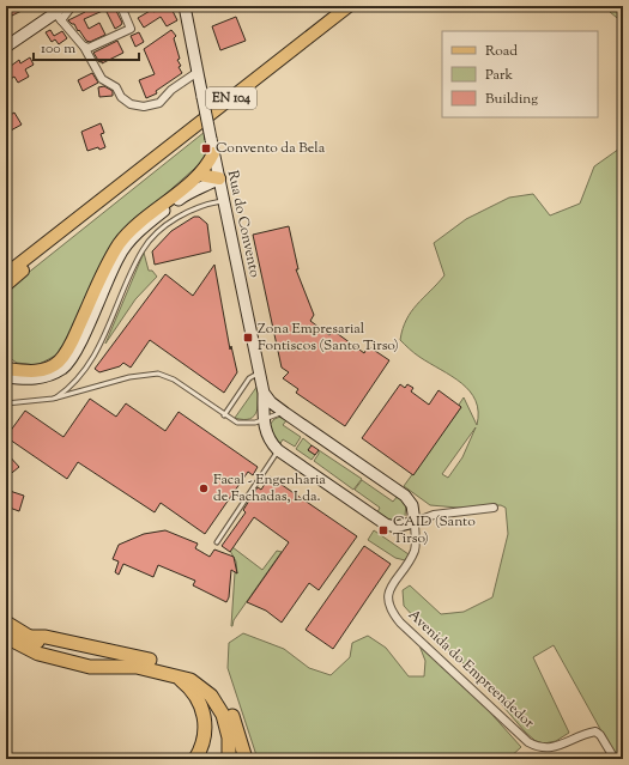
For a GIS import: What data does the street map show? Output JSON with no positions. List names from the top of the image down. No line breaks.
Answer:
{"streets":{"main road":["EN 104"],"street":["Rua do Convento","Avenida do Empreendedor"]},"places":{"transit":["Convento da Bela","Zona Empresarial Fontiscos (Santo Tirso)","CAID (Santo Tirso)"],"other":["Facal - Engenharia de Fachadas, Lda."]},"legend":["Road","Park","Building"],"scale_bar":"100 m"}
